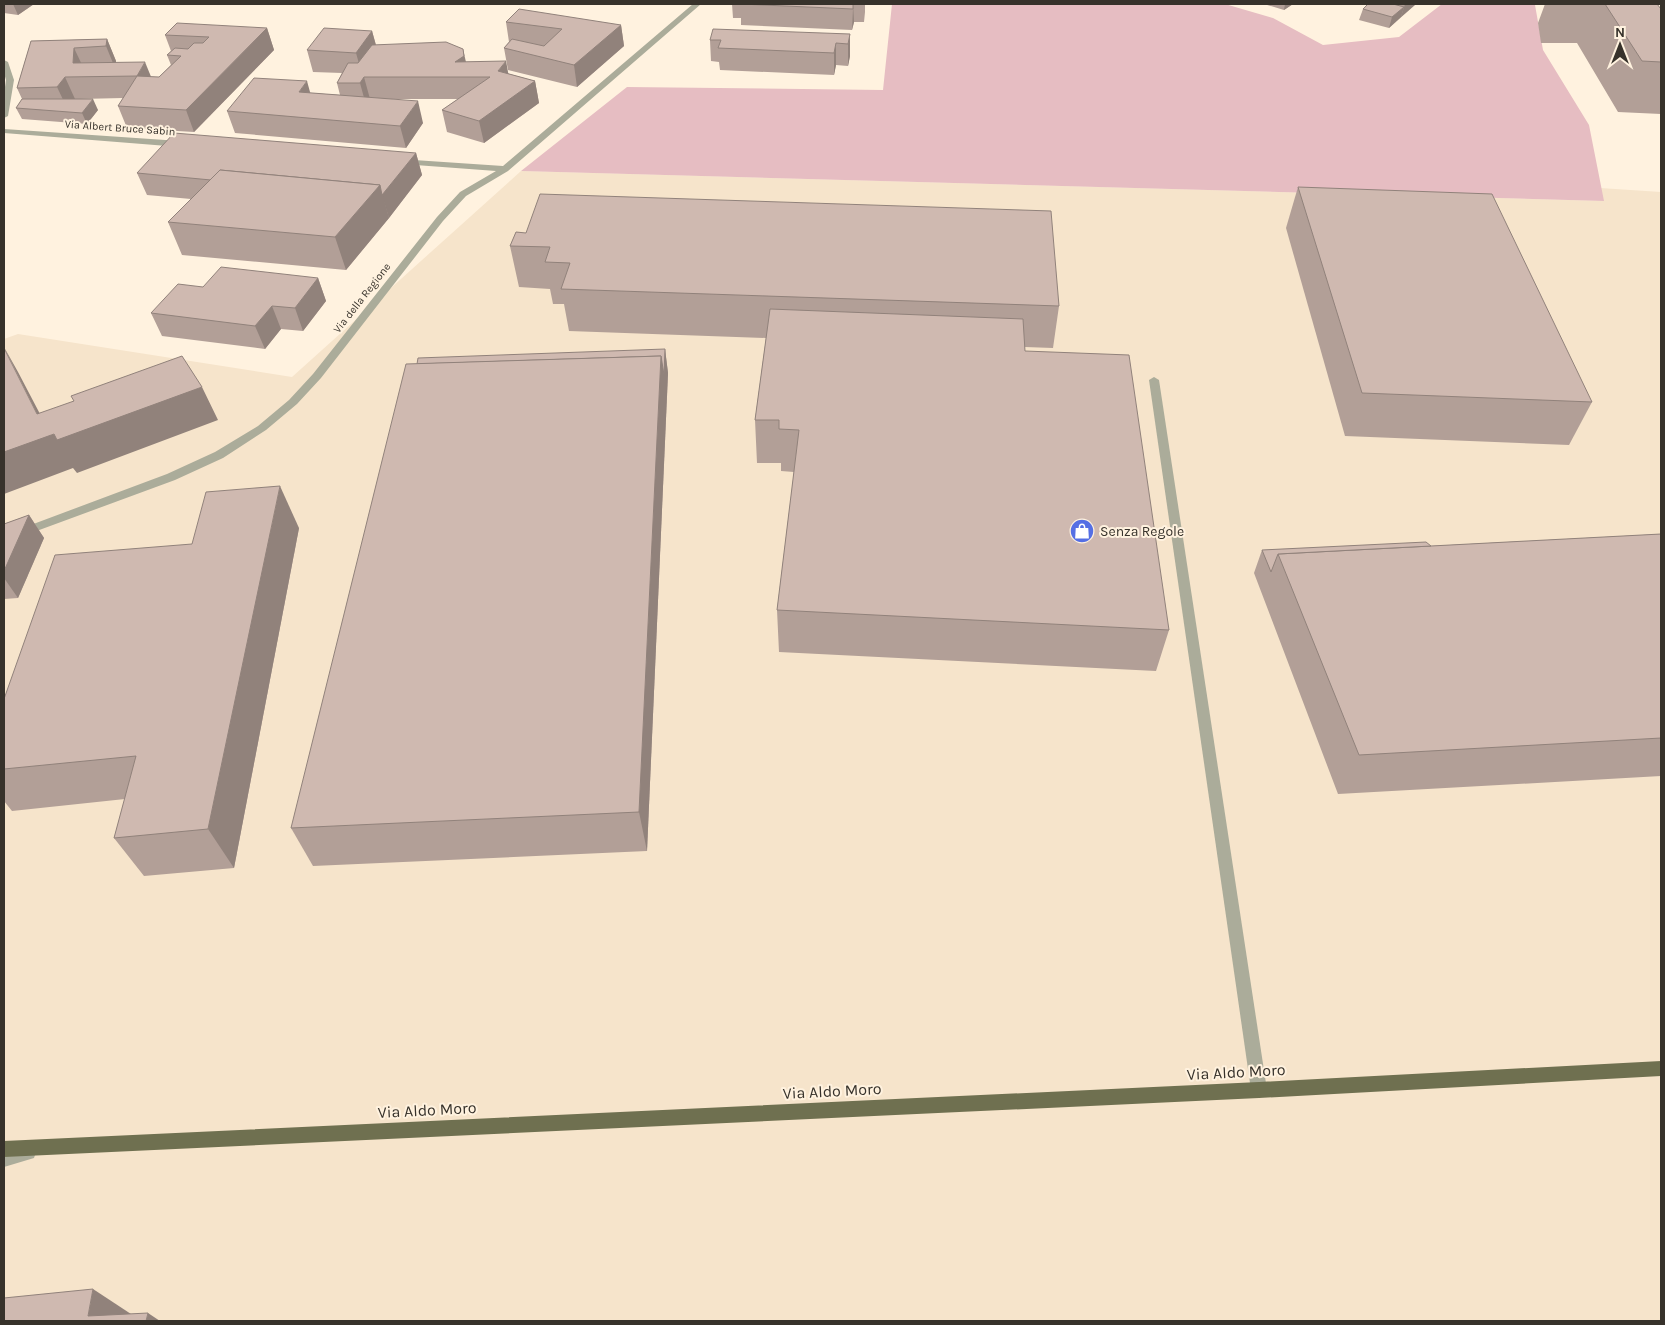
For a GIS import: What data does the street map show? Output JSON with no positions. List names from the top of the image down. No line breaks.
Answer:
{"streets":{"main road":["Via Aldo Moro"],"street":["Via Albert Bruce Sabin","Via della Regione"]},"places":{"shop":["Senza Regole"]},"north":"top"}
